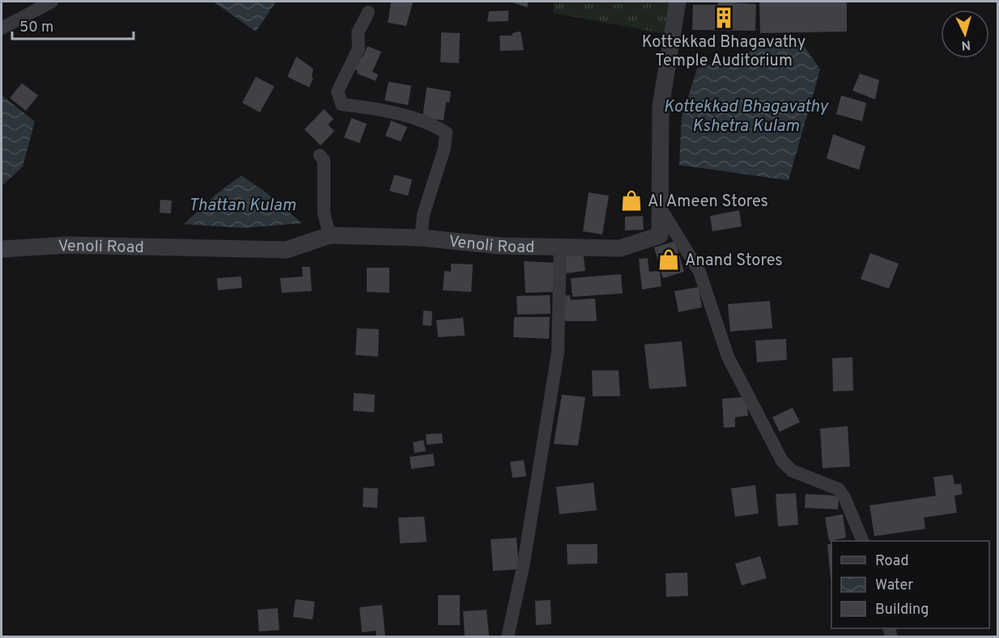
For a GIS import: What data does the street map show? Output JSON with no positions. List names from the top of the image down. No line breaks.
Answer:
{"streets":{"street":["Venoli Road"]},"water":["Kottekkad Bhagavathy Kshetra Kulam","Thattan Kulam"],"places":{"building":["Kottekkad Bhagavathy Temple Auditorium"],"shop":["Al Ameen Stores","Anand Stores"]},"legend":["Road","Water","Building"],"scale_bar":"50 m","north":"bottom"}
